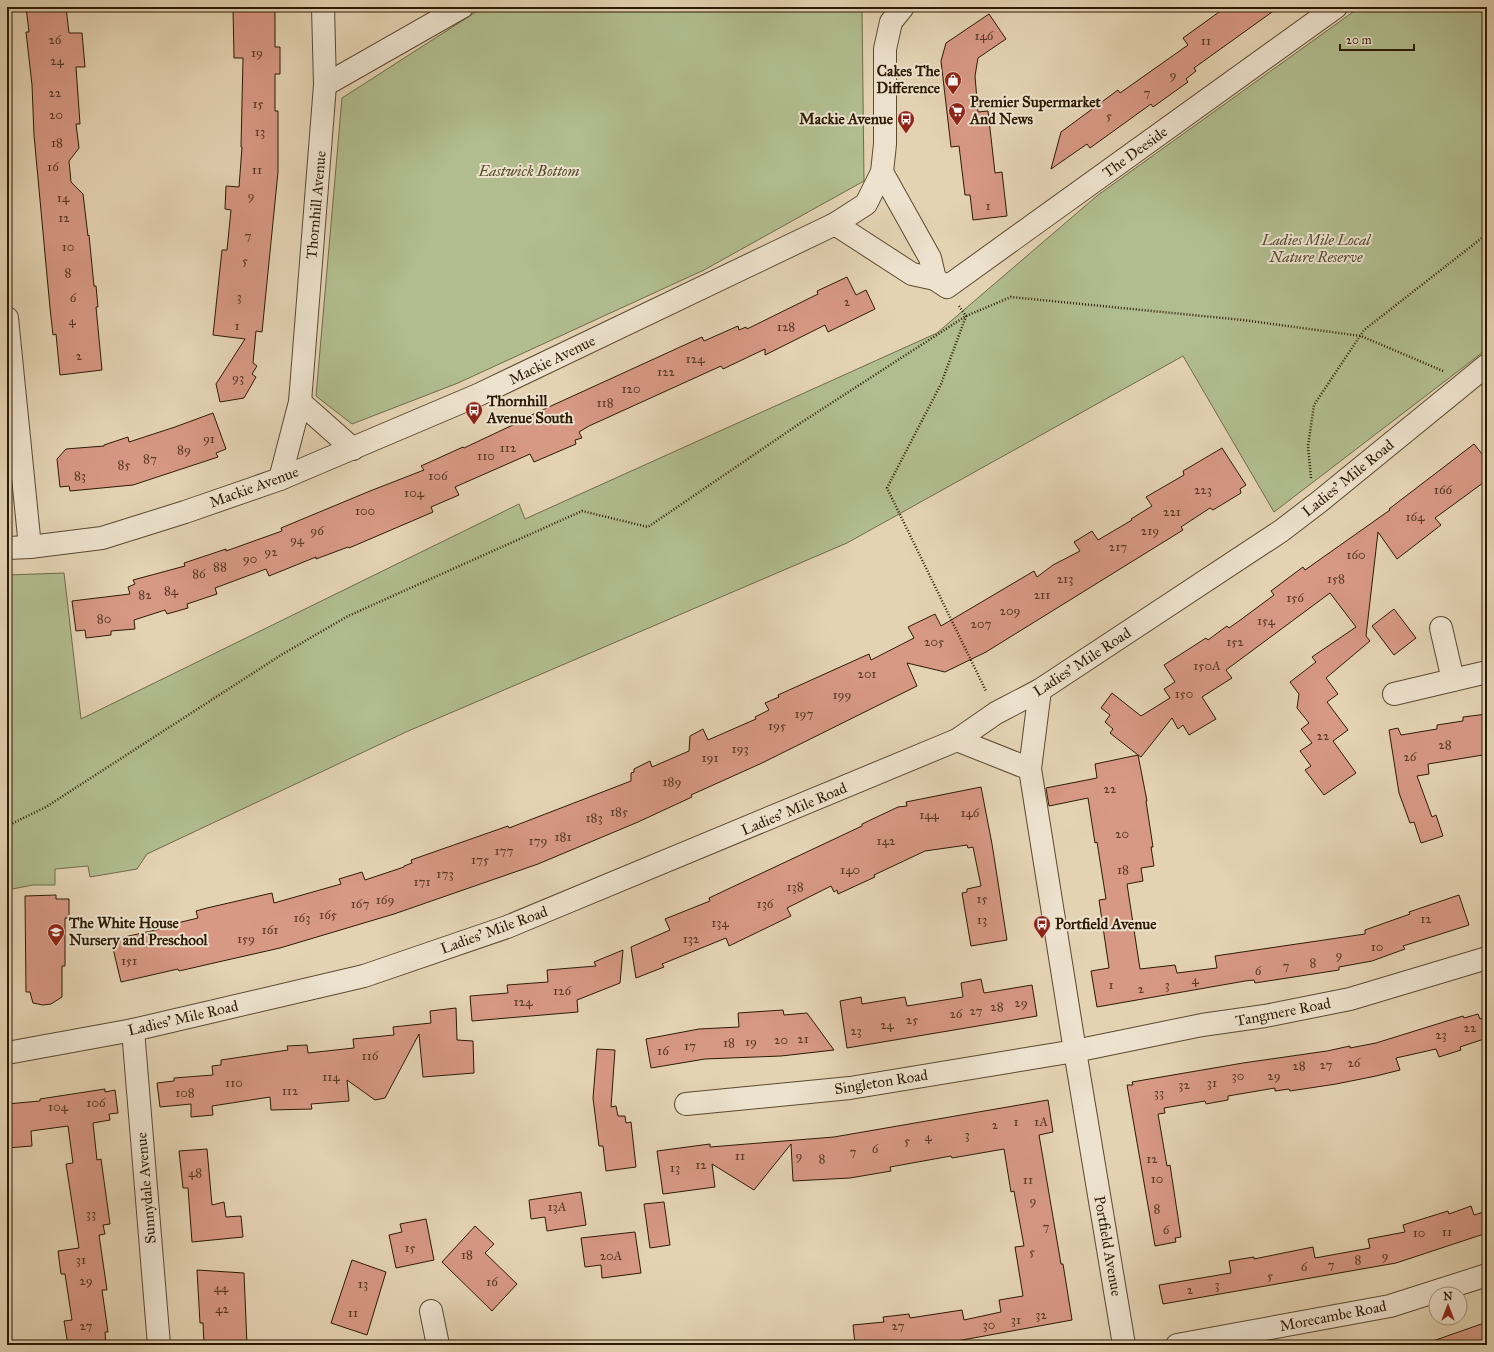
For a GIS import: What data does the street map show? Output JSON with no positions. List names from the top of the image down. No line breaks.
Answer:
{"streets":{"street":["The Deeside","Thornhill Avenue","Mackie Avenue","Ladies' Mile Road","Tangmere Road","Singleton Road","Sunnydale Avenue","Portfield Avenue","Morecambe Road"]},"crossings":[["The Deeside","Mackie Avenue"],["Thornhill Avenue","Mackie Avenue"],["Ladies' Mile Road","Sunnydale Avenue"],["Ladies' Mile Road","Portfield Avenue"],["Tangmere Road","Singleton Road"],["Tangmere Road","Portfield Avenue"],["Singleton Road","Portfield Avenue"]],"parks":["Eastwick Bottom","Ladies Mile Local Nature Reserve"],"places":{"shop":["Cakes The Difference"],"supermarket":["Premier Supermarket And News"],"bus stop":["Mackie Avenue","Thornhill Avenue South","Portfield Avenue"],"school or university":["The White House Nursery and Preschool"]},"house_numbers":["146","26","11","19","24","9","22","7","15","20","5","13","18","16","11","9","14","1","12","7","10","5","8","3","6","2","4","1","128","2","124","122","93","120","118","91","112","89","110","87","85","83","106","223","166","104","100","221","164","96","219","94","217","92","160","90","88","86","213","158","84","82","211","156","209","80","154","207","205","152","150A","201","150","199","197","195","22","28","193","26","191","189","22","185","146","144","183","20","181","179","142","177","175","140","18","173","171","138","15","169","167","136","165","163","12","13","134","161","159","132","10","9","151","8","7","6","4","1","3","2","126","124","29","28","27","26","25","24","22","23","23","21","20","19","18","17","16","116","26","27","28","30","29","114","110","31","32","112","108","33","106","104","1","1A","2","3","4","5","6","7","11","9","8","12","12","13","48","10","11","9","13A","8","33","7","6","11","10","15","5","18","20A","9","31","8","7","6","5","29","16","13","3","44","2","42","11","32","31","30","27","27"],"scale_bar":"20 m","north":"top"}
